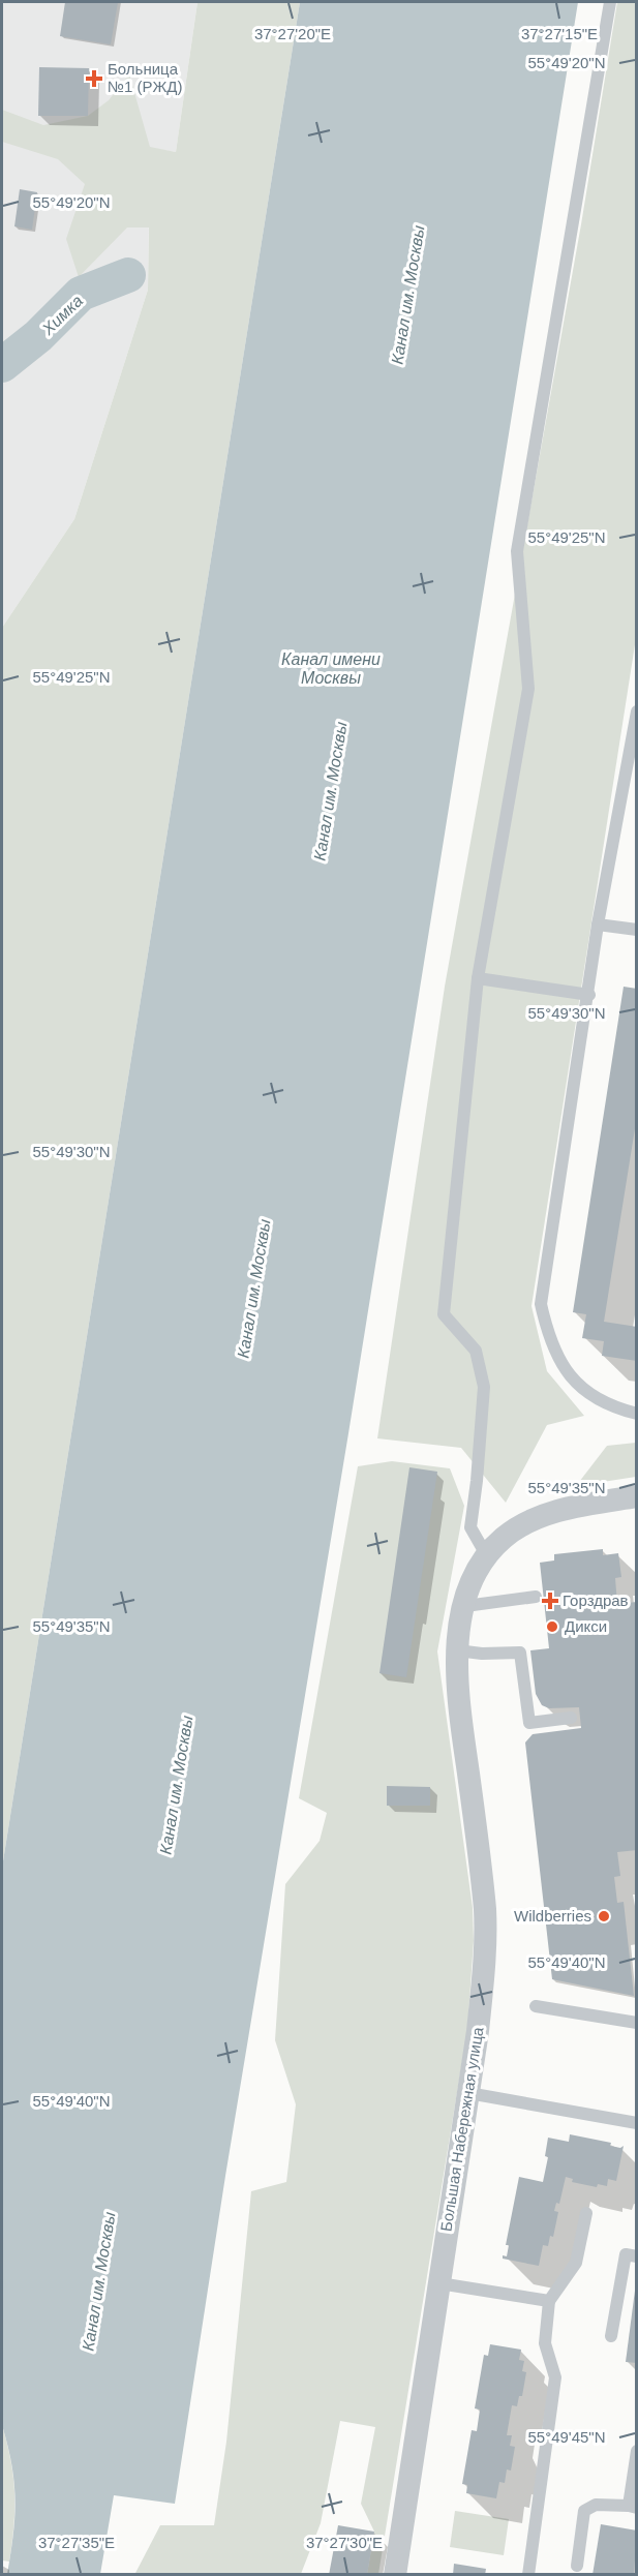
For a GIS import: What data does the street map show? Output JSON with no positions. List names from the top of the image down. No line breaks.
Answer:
{"streets":{"street":["Большая Набережная улица"]},"water":["Канал им. Москвы","Химка","Канал имени Москвы"],"places":{"health":["Больница №1 (РЖД)","Горздрав"],"other":["Дикси","Wildberries"]},"coordinates":["37°27'20\"E","37°27'15\"E","55°49'20\"N","55°49'25\"N","55°49'30\"N","55°49'35\"N","55°49'40\"N","55°49'45\"N","37°27'35\"E","37°27'30\"E"]}
